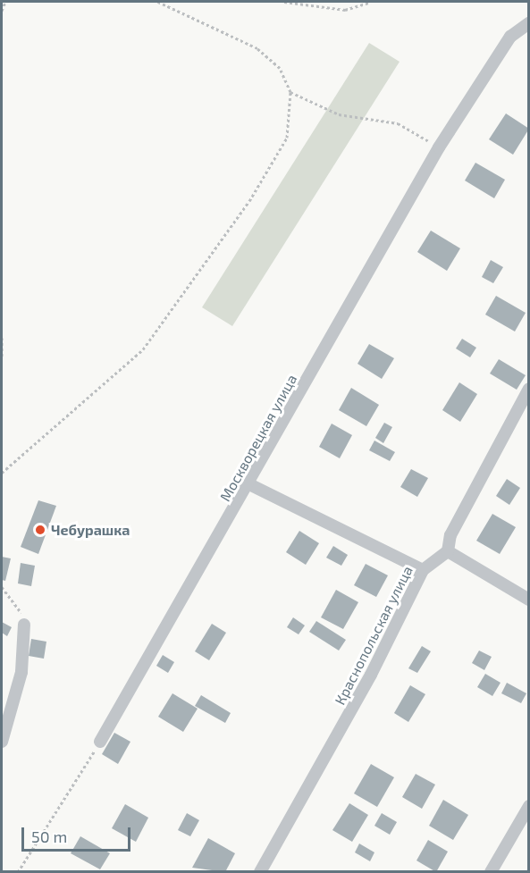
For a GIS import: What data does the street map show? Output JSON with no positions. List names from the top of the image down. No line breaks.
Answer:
{"streets":{"street":["Москворецкая улица","Краснопольская улица"]},"places":["Чебурашка"],"scale_bar":"50 m"}
